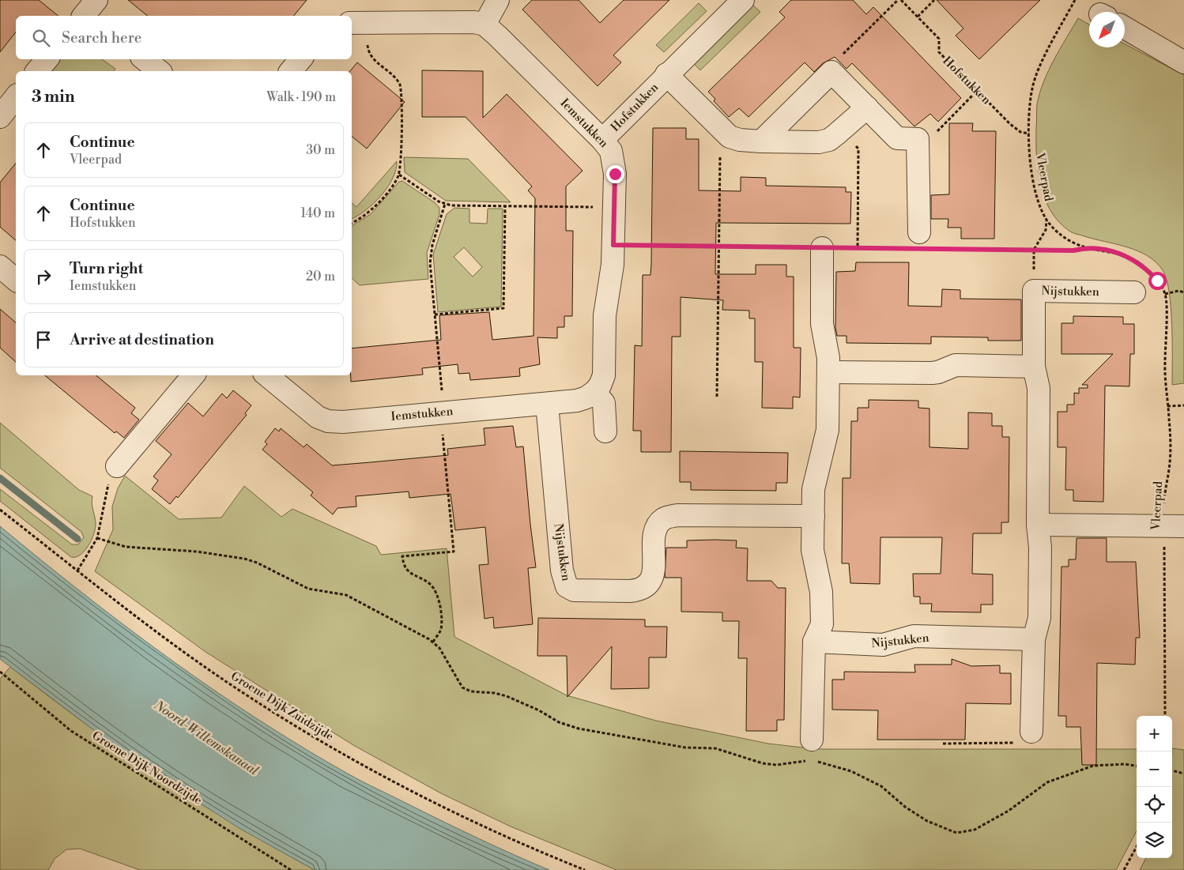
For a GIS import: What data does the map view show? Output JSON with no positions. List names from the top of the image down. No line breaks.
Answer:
{"streets":{"street":["Hofstukken","Iemstukken","Nijstukken"],"path":["Vleerpad","Groene Dijk Zuidzijde","Groene Dijk Noordzijde"]},"crossings":[["Hofstukken","Iemstukken"],["Hofstukken","Vleerpad"],["Iemstukken","Nijstukken"]],"water":["Noord-Willemskanaal"],"north":"bottom left","page":{"search":"Search here","heading":["3 min","Walk · 190 m"],"list":[["Continue","Vleerpad","30 m"],["Continue","Hofstukken","140 m"],["Turn right","Iemstukken","20 m"],"Arrive at destination"],"map_buttons":["+","−"]}}
